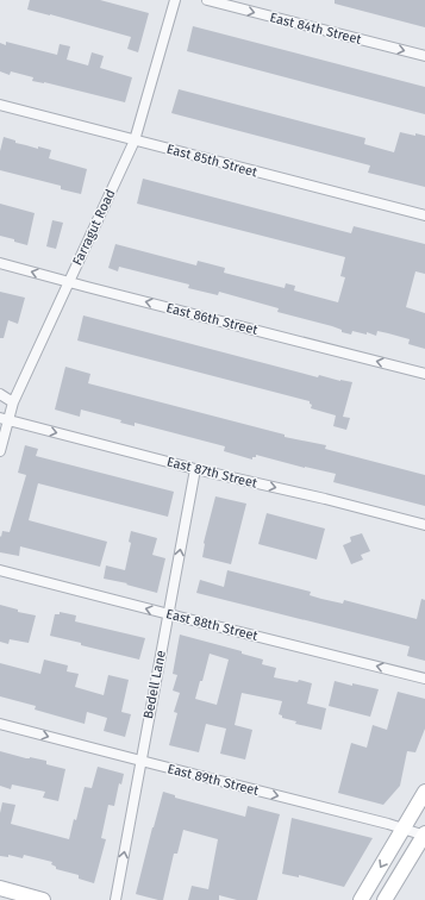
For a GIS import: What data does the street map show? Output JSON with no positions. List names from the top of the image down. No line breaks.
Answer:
{"streets":{"street":["East 84th Street","East 85th Street","Farragut Road","East 86th Street","East 87th Street","East 88th Street","Bedell Lane","East 89th Street"]},"crossings":[["East 85th Street","Farragut Road"],["Farragut Road","East 86th Street"],["Farragut Road","East 87th Street"],["East 87th Street","Bedell Lane"],["East 88th Street","Bedell Lane"],["Bedell Lane","East 89th Street"]],"one_way":["East 84th Street","East 86th Street","East 87th Street","East 88th Street","Bedell Lane","East 89th Street"]}
